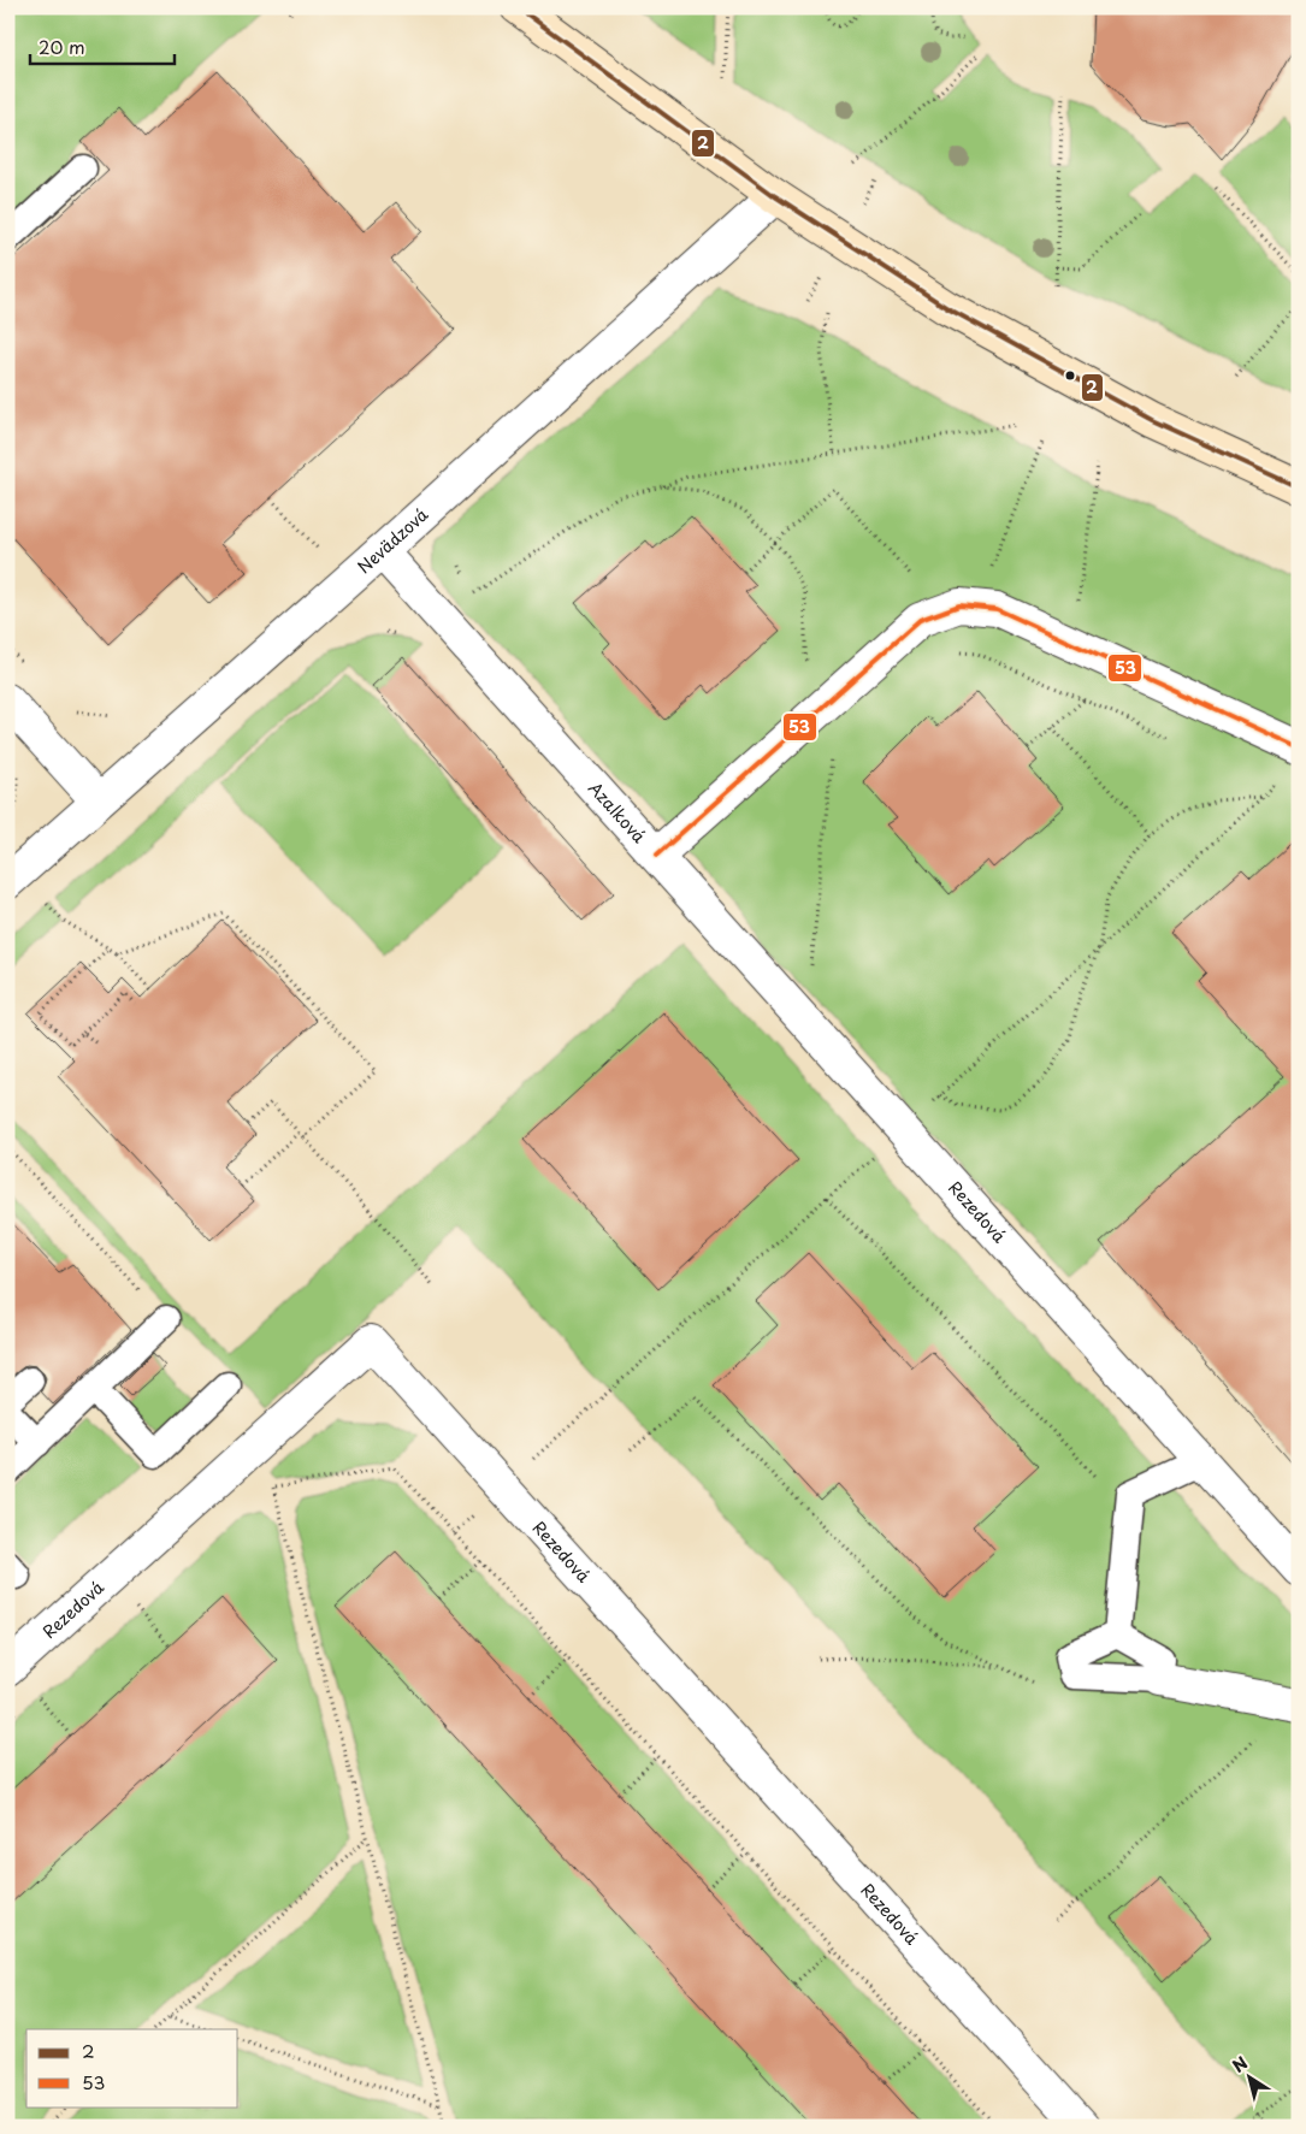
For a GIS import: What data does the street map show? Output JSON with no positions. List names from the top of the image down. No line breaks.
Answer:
{"streets":{"street":["Nevädzová","Azalková","Rezedová"]},"crossings":[["Nevädzová","Azalková"],["Azalková","Rezedová"]],"lines":["transit line 2","transit line 53"],"legend":["2","53"],"scale_bar":"20 m","north":"top left"}
